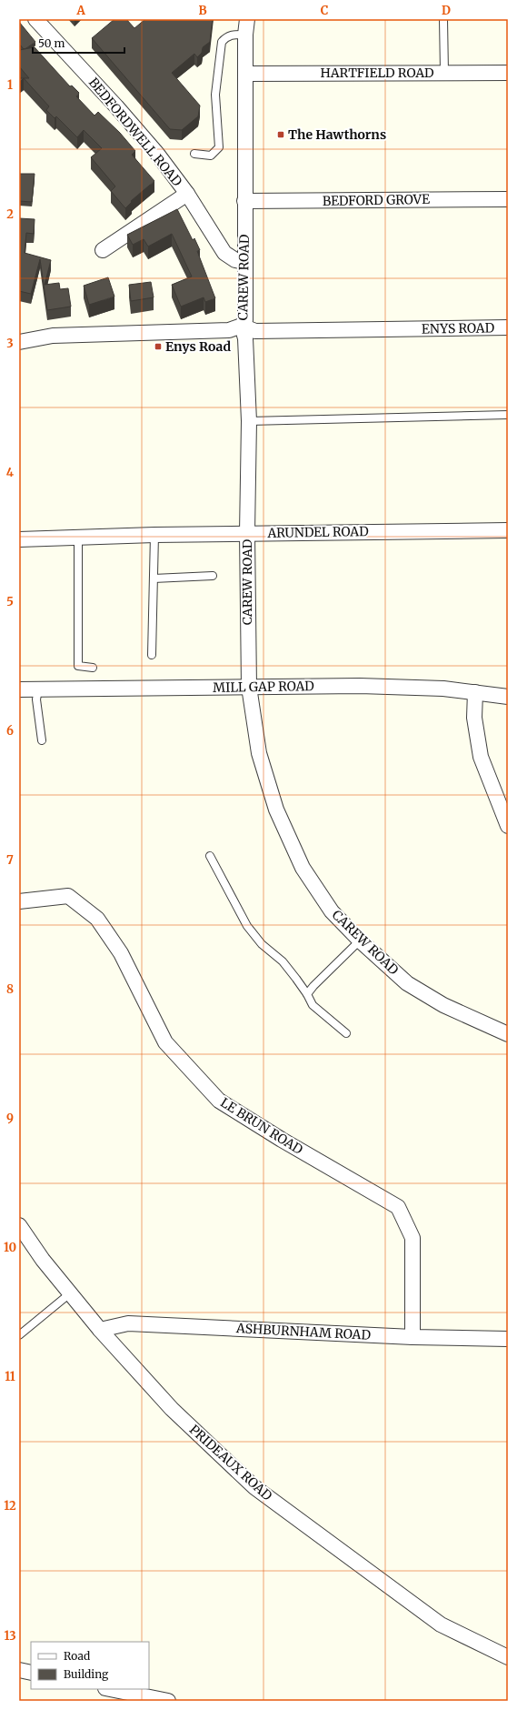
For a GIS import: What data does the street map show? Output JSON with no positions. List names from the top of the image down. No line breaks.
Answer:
{"streets":{"street":["HARTFIELD ROAD","BEDFORDWELL ROAD","BEDFORD GROVE","CAREW ROAD","ENYS ROAD","ARUNDEL ROAD","MILL GAP ROAD","LE BRUN ROAD","ASHBURNHAM ROAD","PRIDEAUX ROAD"]},"crossings":[["HARTFIELD ROAD","CAREW ROAD"],["BEDFORDWELL ROAD","CAREW ROAD"],["BEDFORD GROVE","CAREW ROAD"],["CAREW ROAD","ENYS ROAD"],["CAREW ROAD","ARUNDEL ROAD"],["CAREW ROAD","MILL GAP ROAD"],["LE BRUN ROAD","ASHBURNHAM ROAD"],["ASHBURNHAM ROAD","PRIDEAUX ROAD"]],"places":{"transit":["The Hawthorns","Enys Road"]},"legend":["Road","Building"],"scale_bar":"50 m","grid":{"columns":["A","B","C","D"],"rows":["1","2","3","4","5","6","7","8","9","10","11","12","13"]}}
